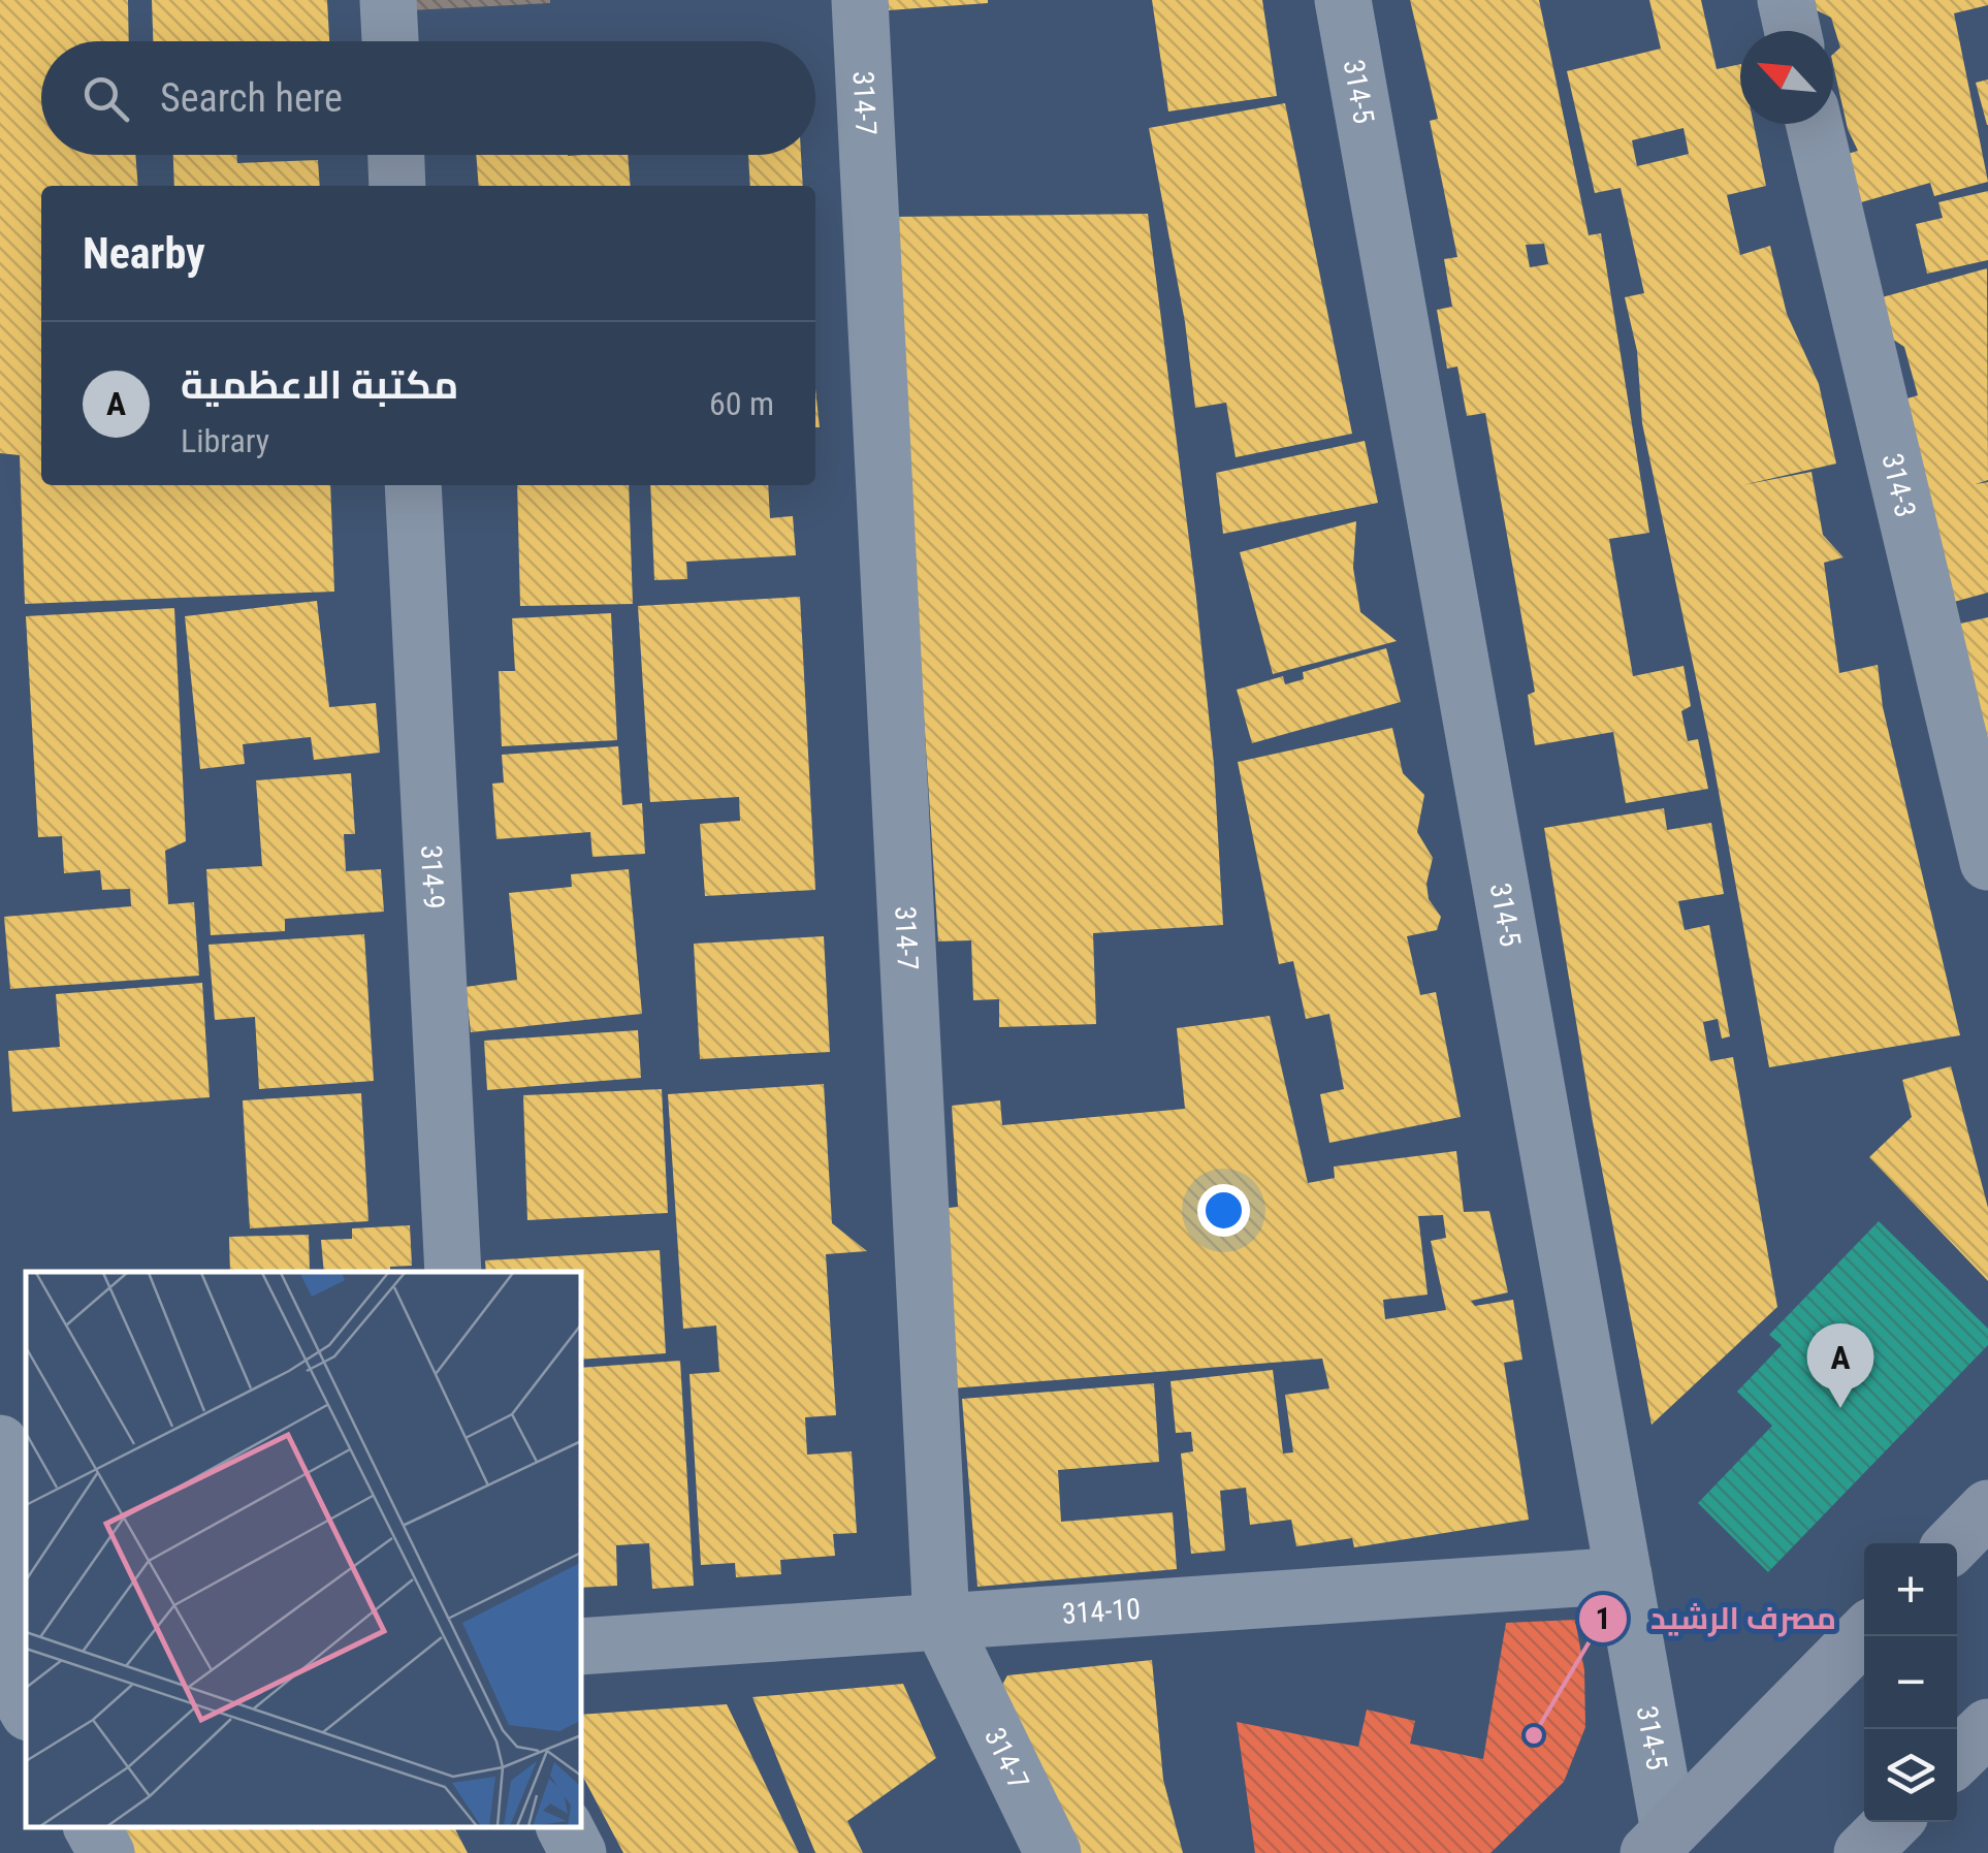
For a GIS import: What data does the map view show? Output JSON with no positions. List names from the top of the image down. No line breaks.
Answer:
{"streets":{"street":["314-5","314-7","314-3","314-9","314-10"]},"crossings":[["314-5","314-10"],["314-7","314-10"]],"places":["مصرف الرشيد"],"north":"top left","page":{"search":"Search here","heading":"Nearby","list":[{"mark":"A","name":"مكتبة الاعظمية","note":"Library","value":"60 m"}],"pins":"A","map_buttons":["+","−"]}}
